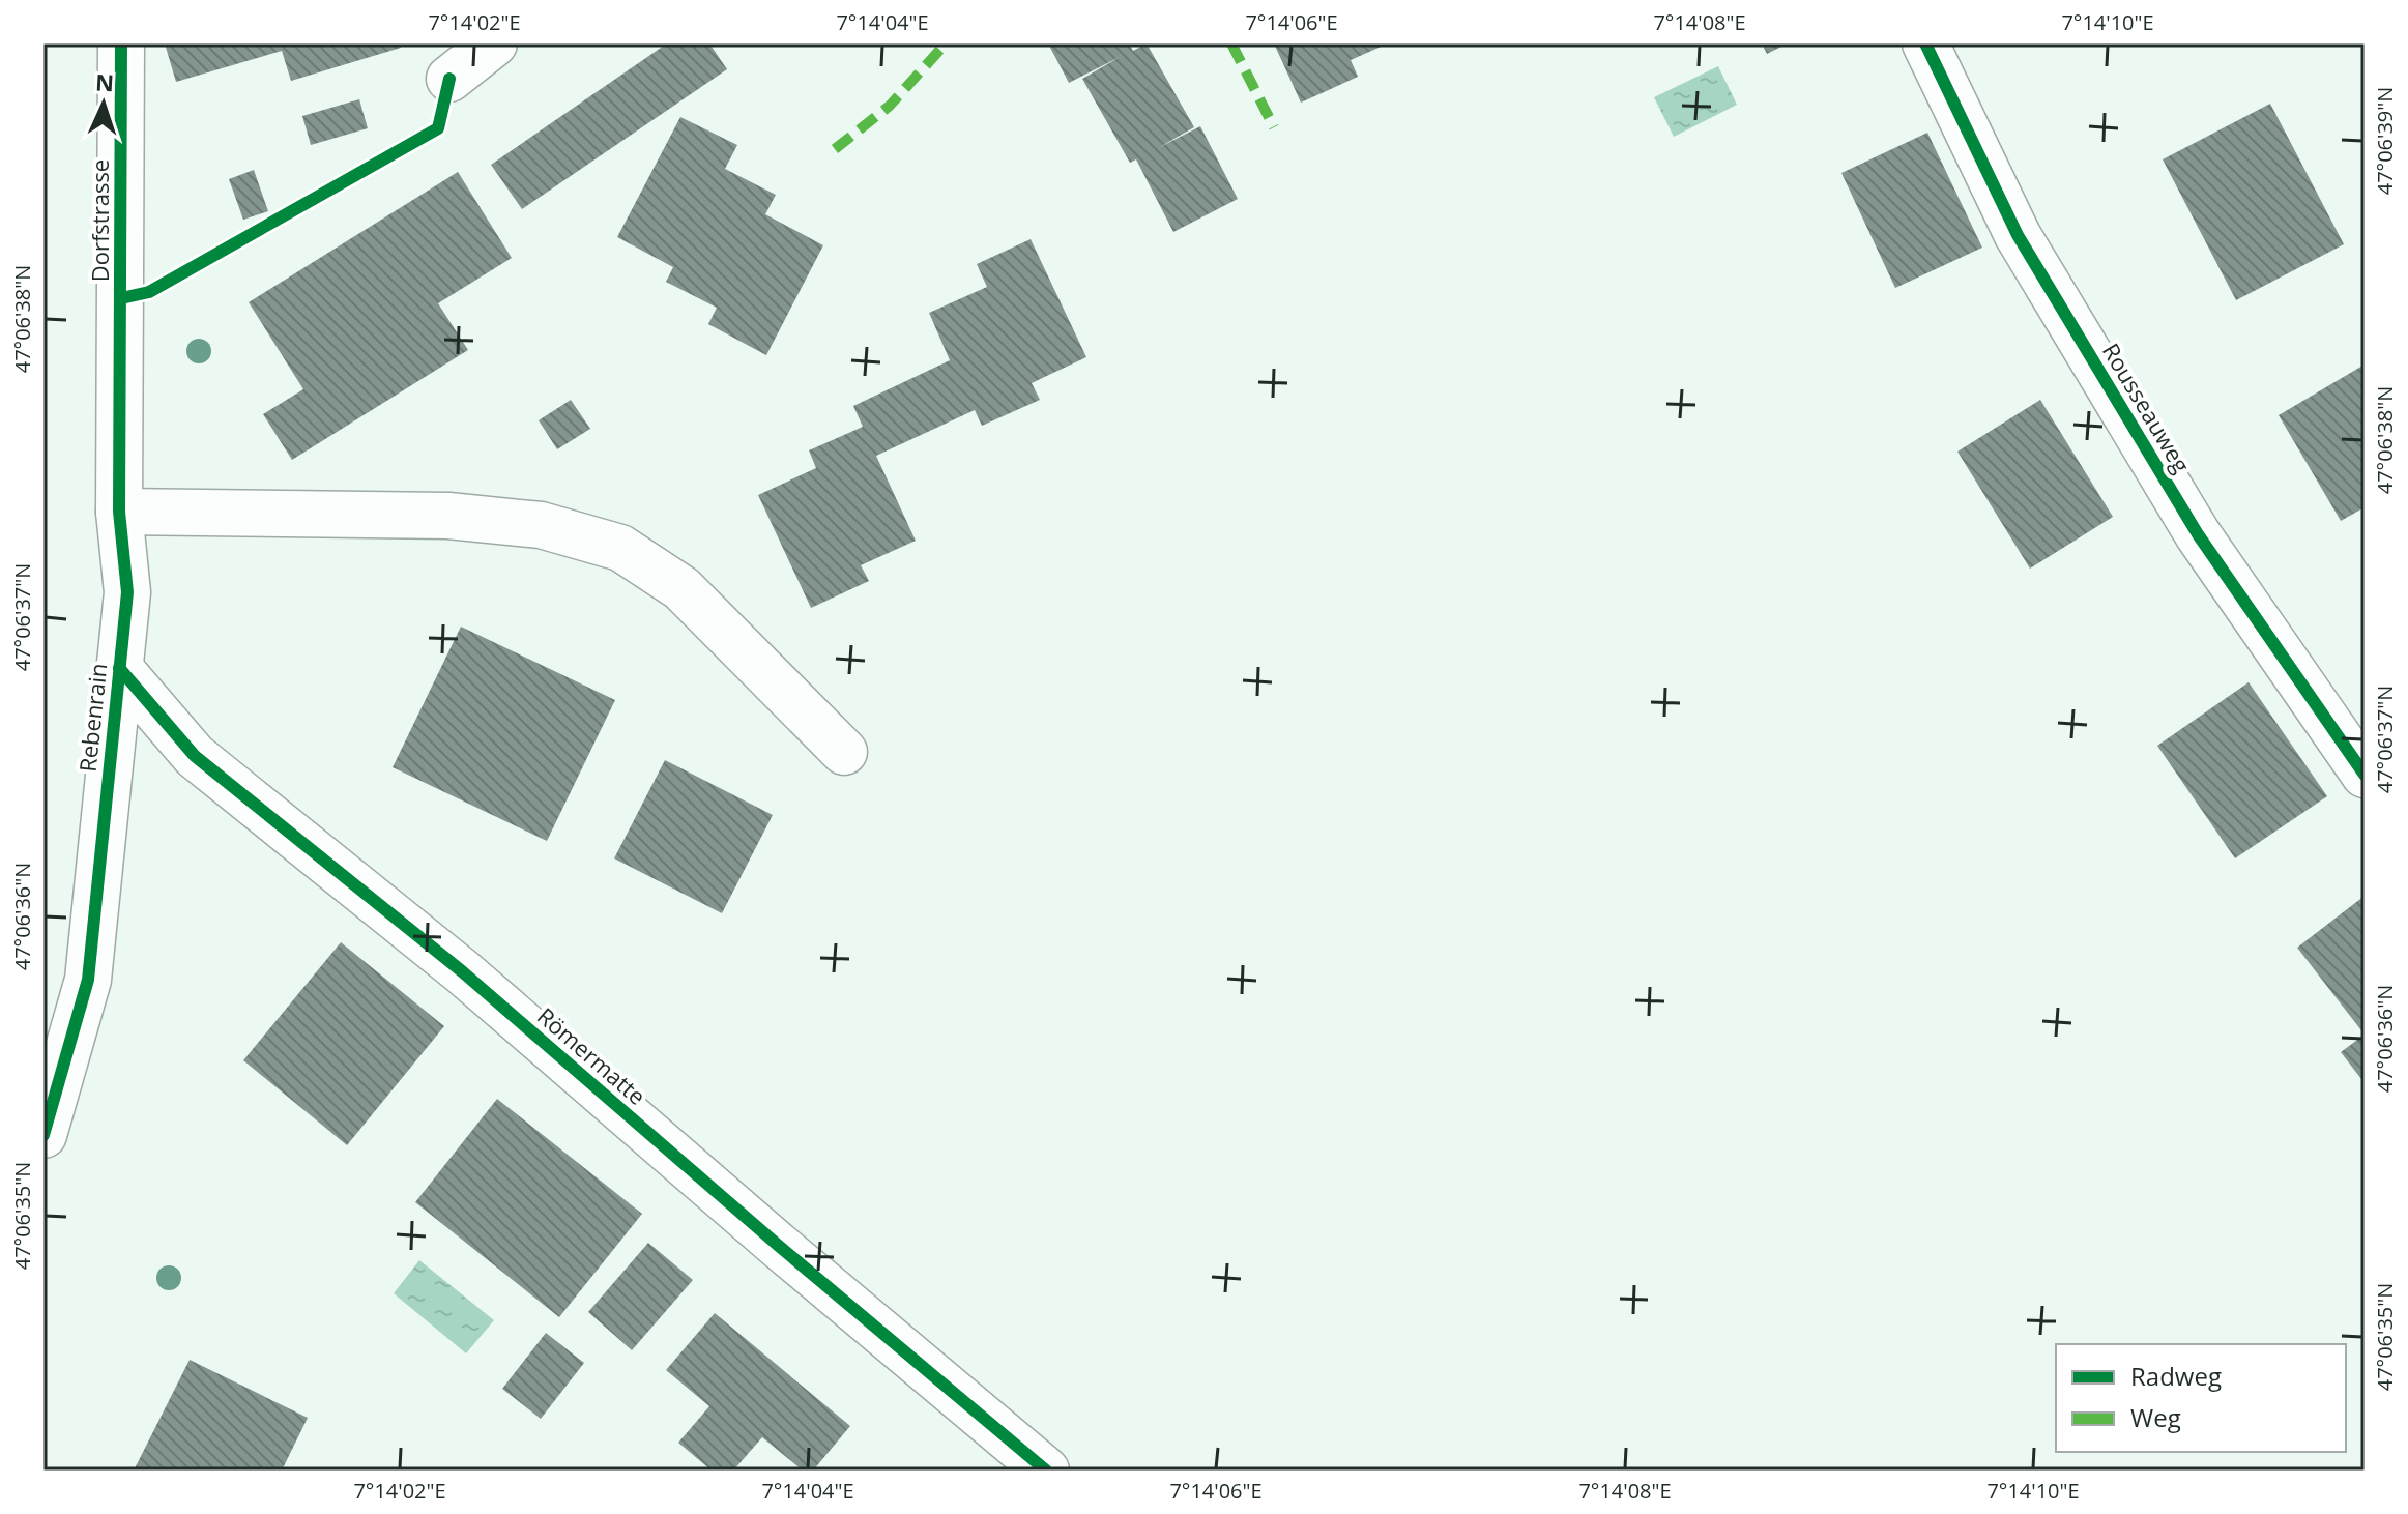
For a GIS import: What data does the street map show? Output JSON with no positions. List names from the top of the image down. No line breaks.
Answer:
{"streets":{"street":["Dorfstrasse","Rousseauweg","Rebenrain","Römermatte"]},"crossings":[["Dorfstrasse","Rebenrain"],["Rebenrain","Römermatte"]],"legend":["Radweg","Weg"],"north":"top","coordinates":["7°14'02\"E","7°14'04\"E","7°14'06\"E","7°14'08\"E","7°14'10\"E","47°06'39\"N","47°06'38\"N","47°06'37\"N","47°06'36\"N","47°06'35\"N"]}
